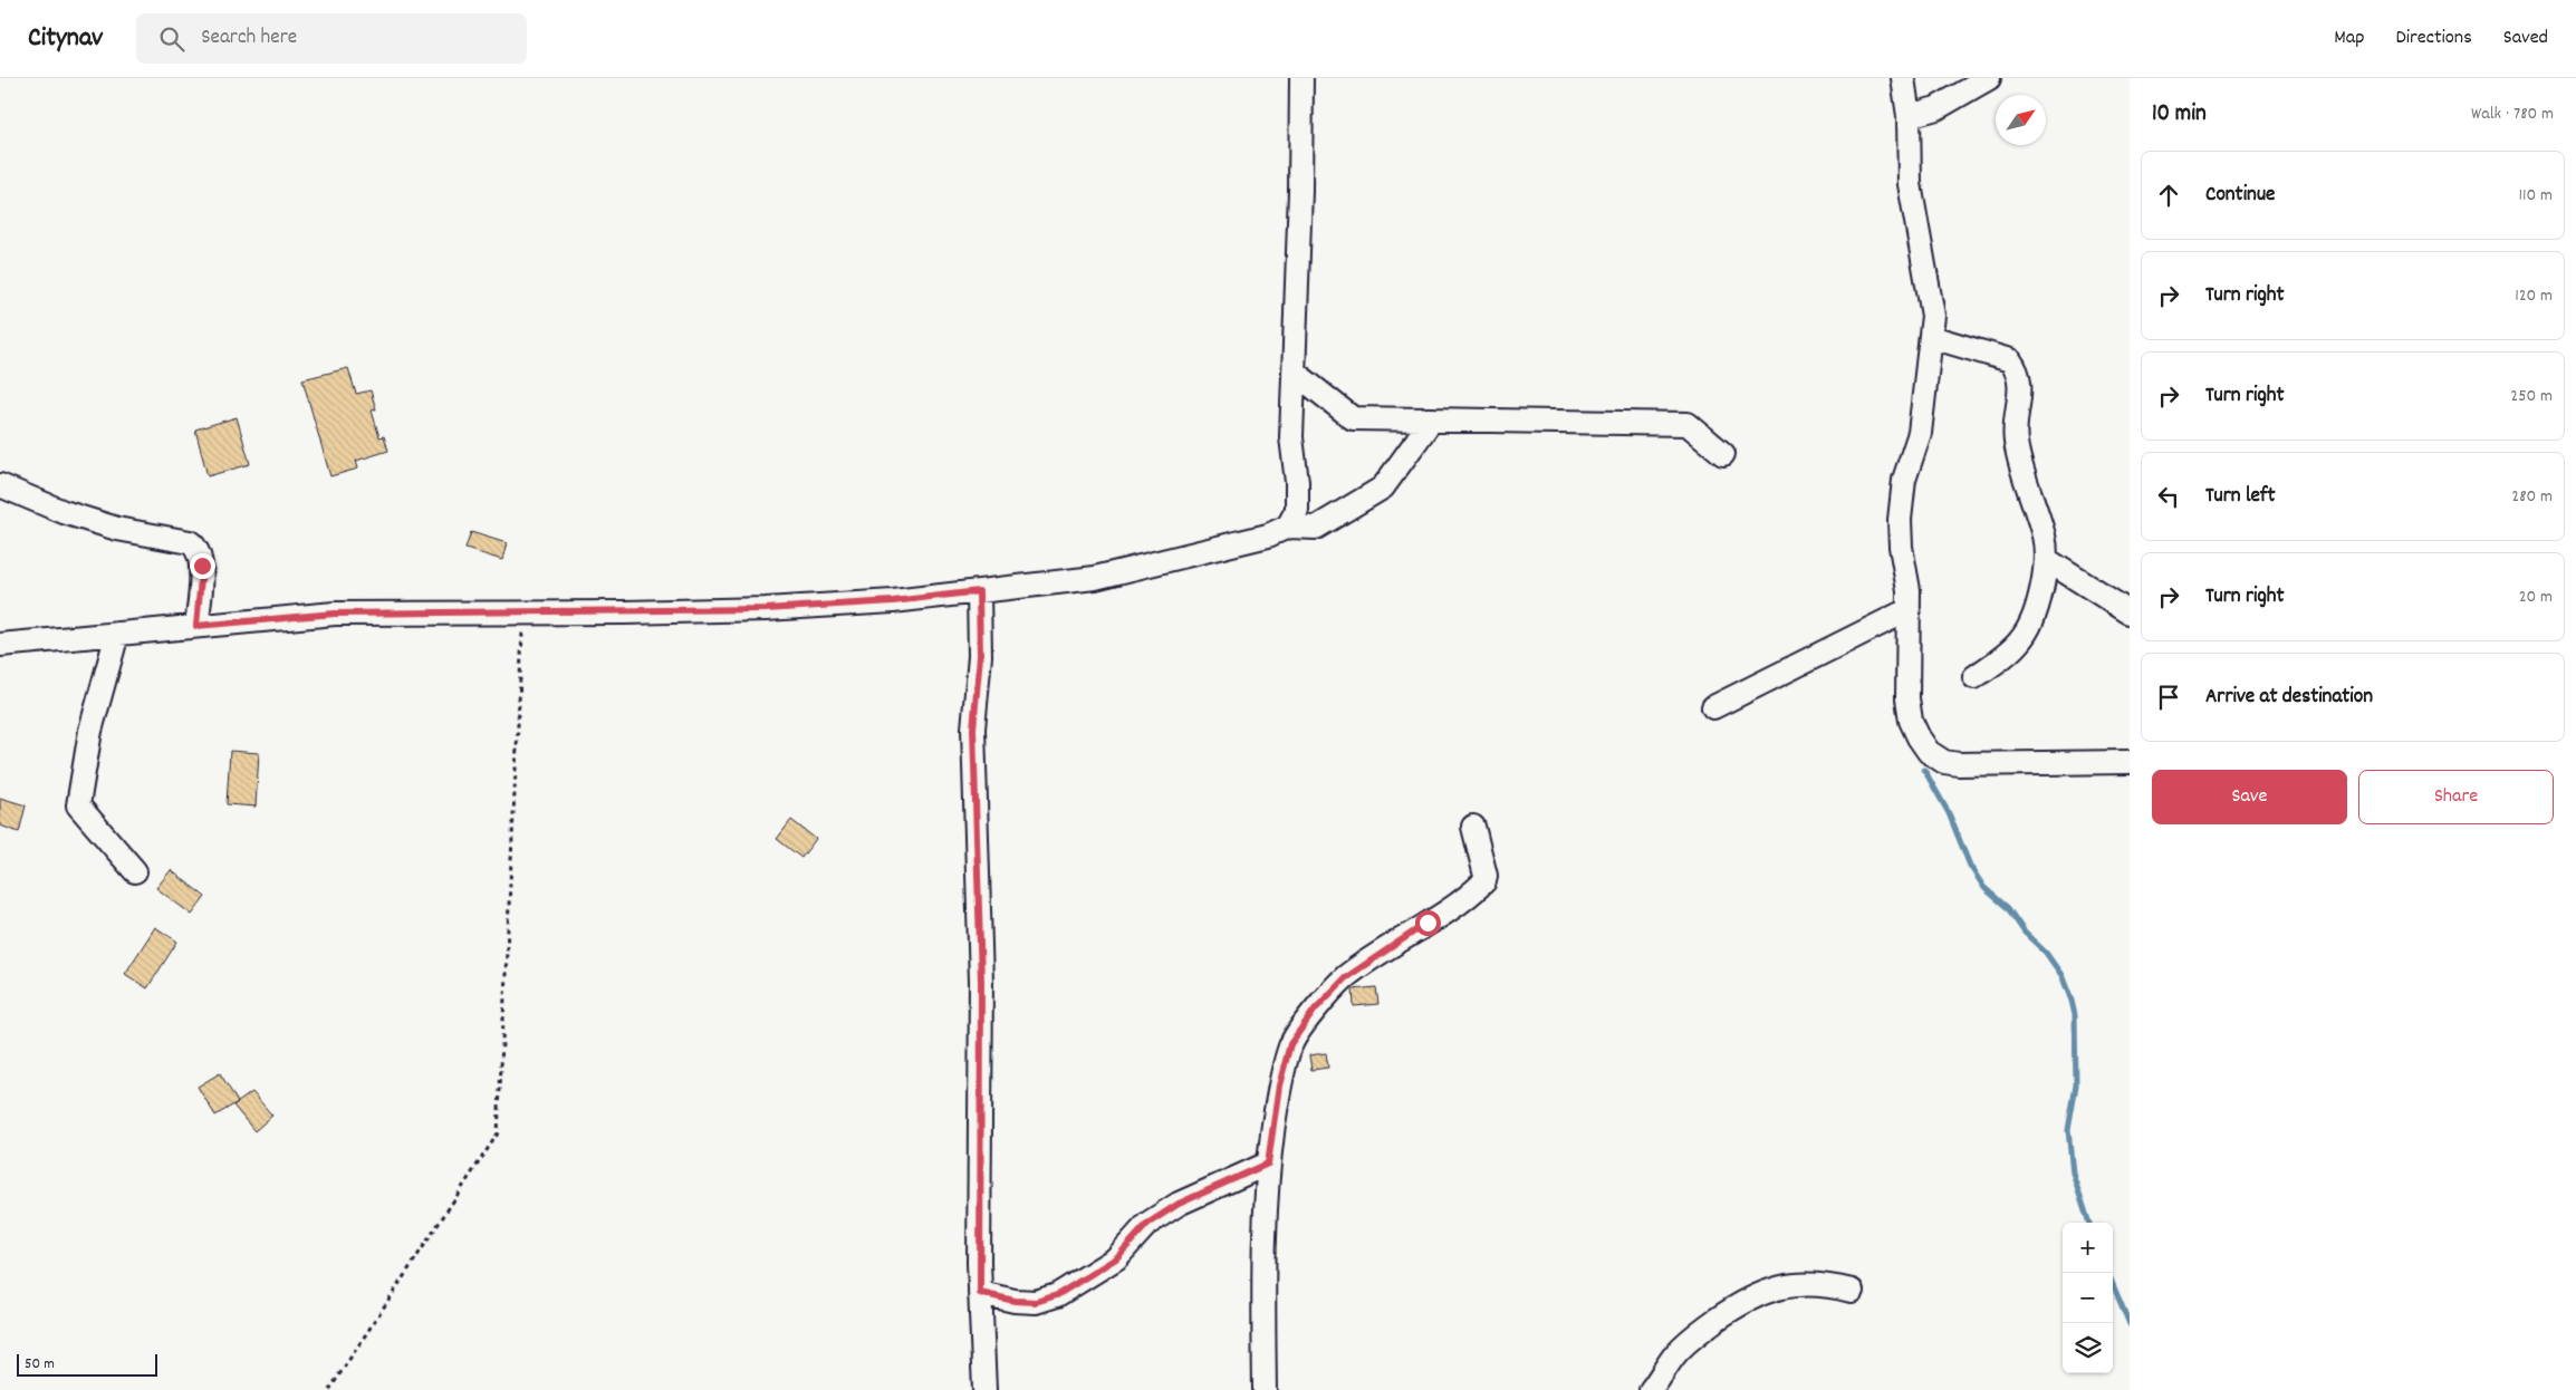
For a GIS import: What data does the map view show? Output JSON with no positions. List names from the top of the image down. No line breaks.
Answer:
{"scale_bar":"50 m","north":"top right","page":{"header":"Citynav","search":"Search here","nav":["Map","Directions","Saved"],"heading":["10 min","Walk · 780 m"],"list":[["Continue","110 m"],["Turn right","120 m"],["Turn right","250 m"],["Turn left","280 m"],["Turn right","20 m"],"Arrive at destination"],"buttons":["Save","Share"],"map_buttons":["+","−"],"scale":"50 m"}}
